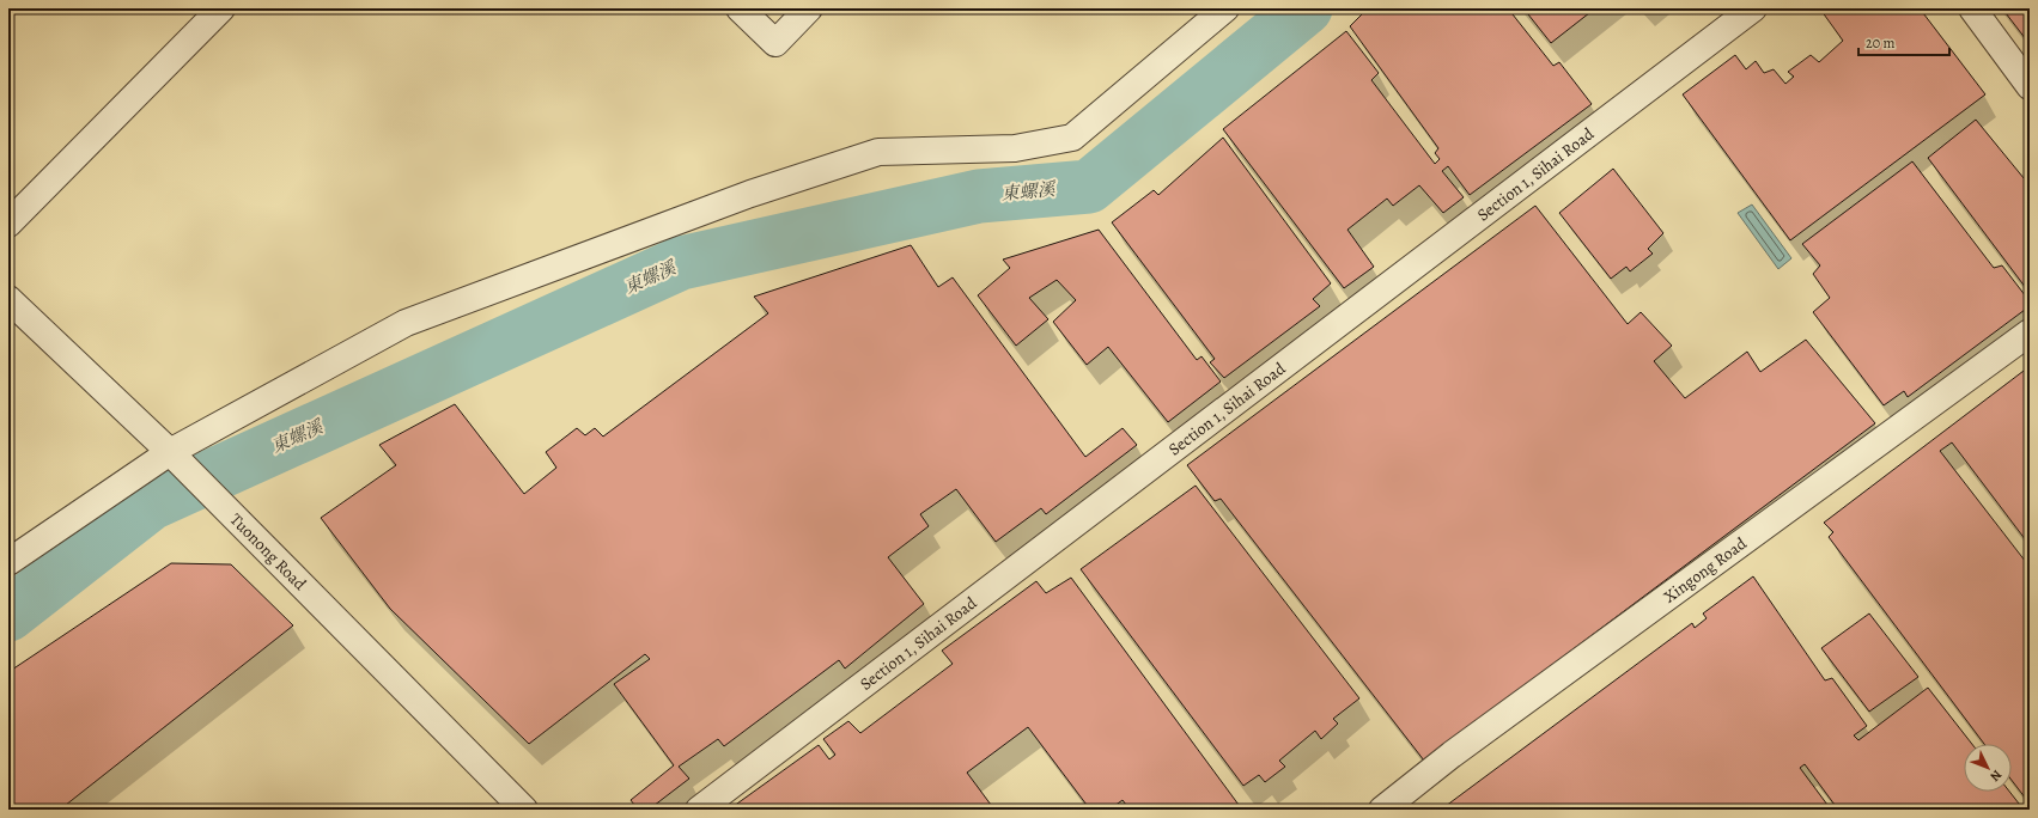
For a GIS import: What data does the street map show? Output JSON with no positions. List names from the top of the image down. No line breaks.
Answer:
{"streets":{"street":["Section 1, Sihai Road","Tuonong Road","Xingong Road"]},"water":["東螺溪"],"scale_bar":"20 m","north":"bottom right"}
